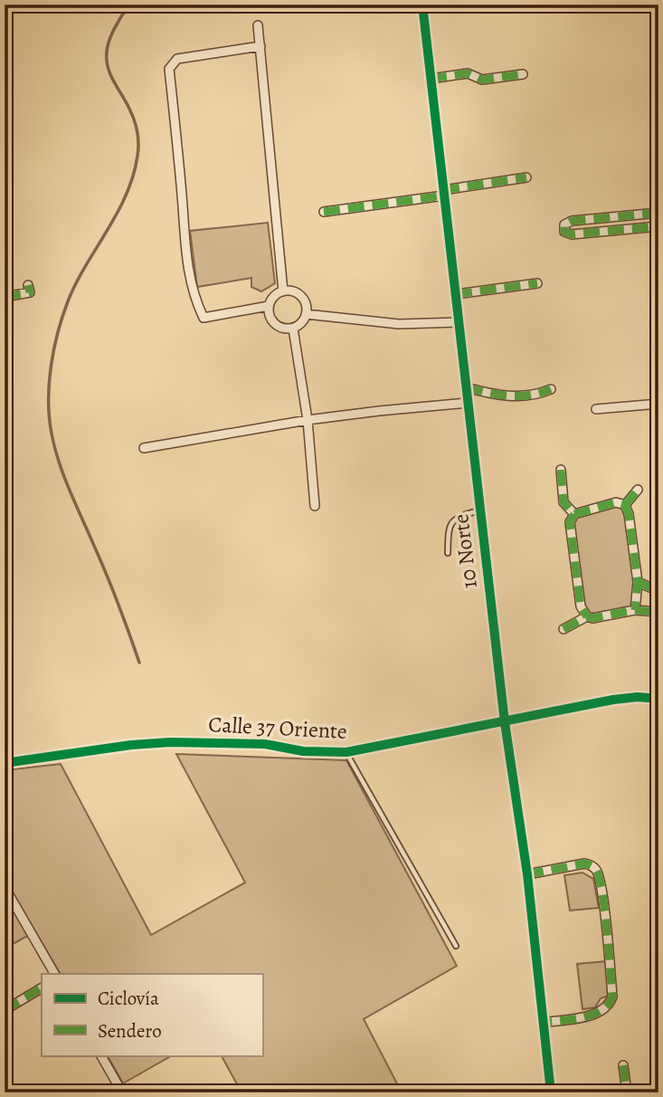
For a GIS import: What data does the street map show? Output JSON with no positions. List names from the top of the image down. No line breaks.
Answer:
{"streets":{"street":["10 Norte","Calle 37 Oriente"]},"crossings":[["10 Norte","Calle 37 Oriente"]],"legend":["Ciclovía","Sendero"]}
